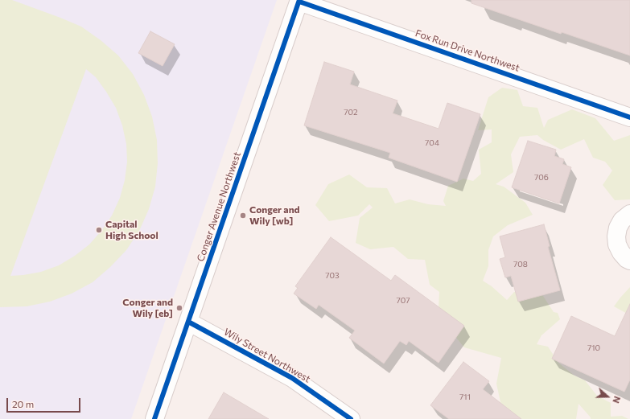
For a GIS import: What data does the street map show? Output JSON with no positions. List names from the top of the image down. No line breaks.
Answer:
{"streets":{"street":["Fox Run Drive Northwest","Conger Avenue Northwest","Wily Street Northwest"]},"crossings":[["Fox Run Drive Northwest","Conger Avenue Northwest"],["Conger Avenue Northwest","Wily Street Northwest"]],"places":["Conger and Wily [wb]","Capital High School","Conger and Wily [eb]"],"house_numbers":["702","704","706","708","703","707","710","711"],"scale_bar":"20 m","north":"right"}
